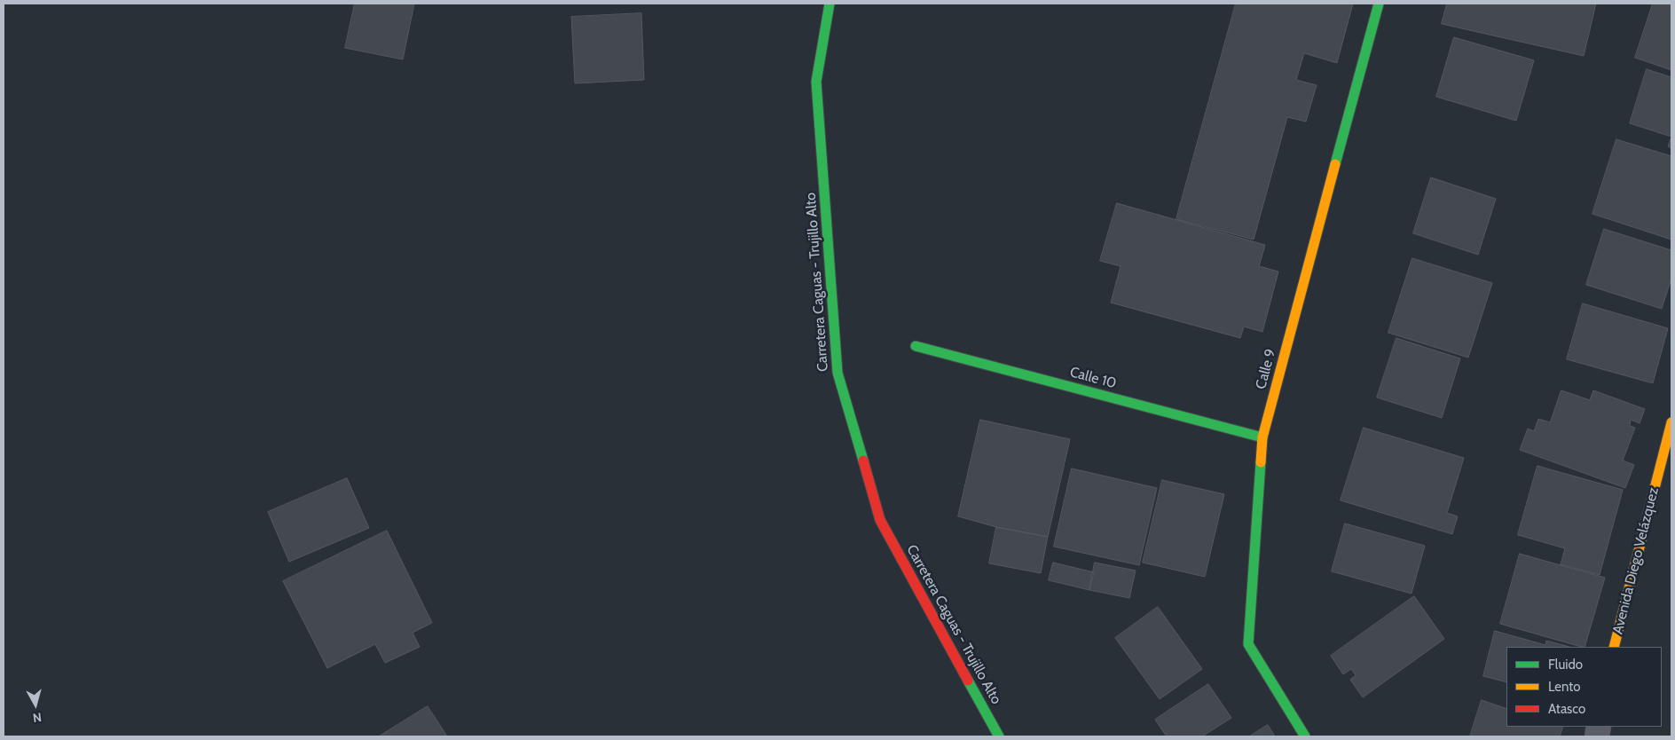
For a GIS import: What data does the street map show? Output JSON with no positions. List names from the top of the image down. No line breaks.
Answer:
{"streets":{"street":["Carretera Caguas - Trujillo Alto","Calle 9","Calle 10","Avenida Diego Velázquez"]},"crossings":[["Calle 9","Calle 10"]],"legend":["Fluido","Lento","Atasco"],"north":"bottom"}
